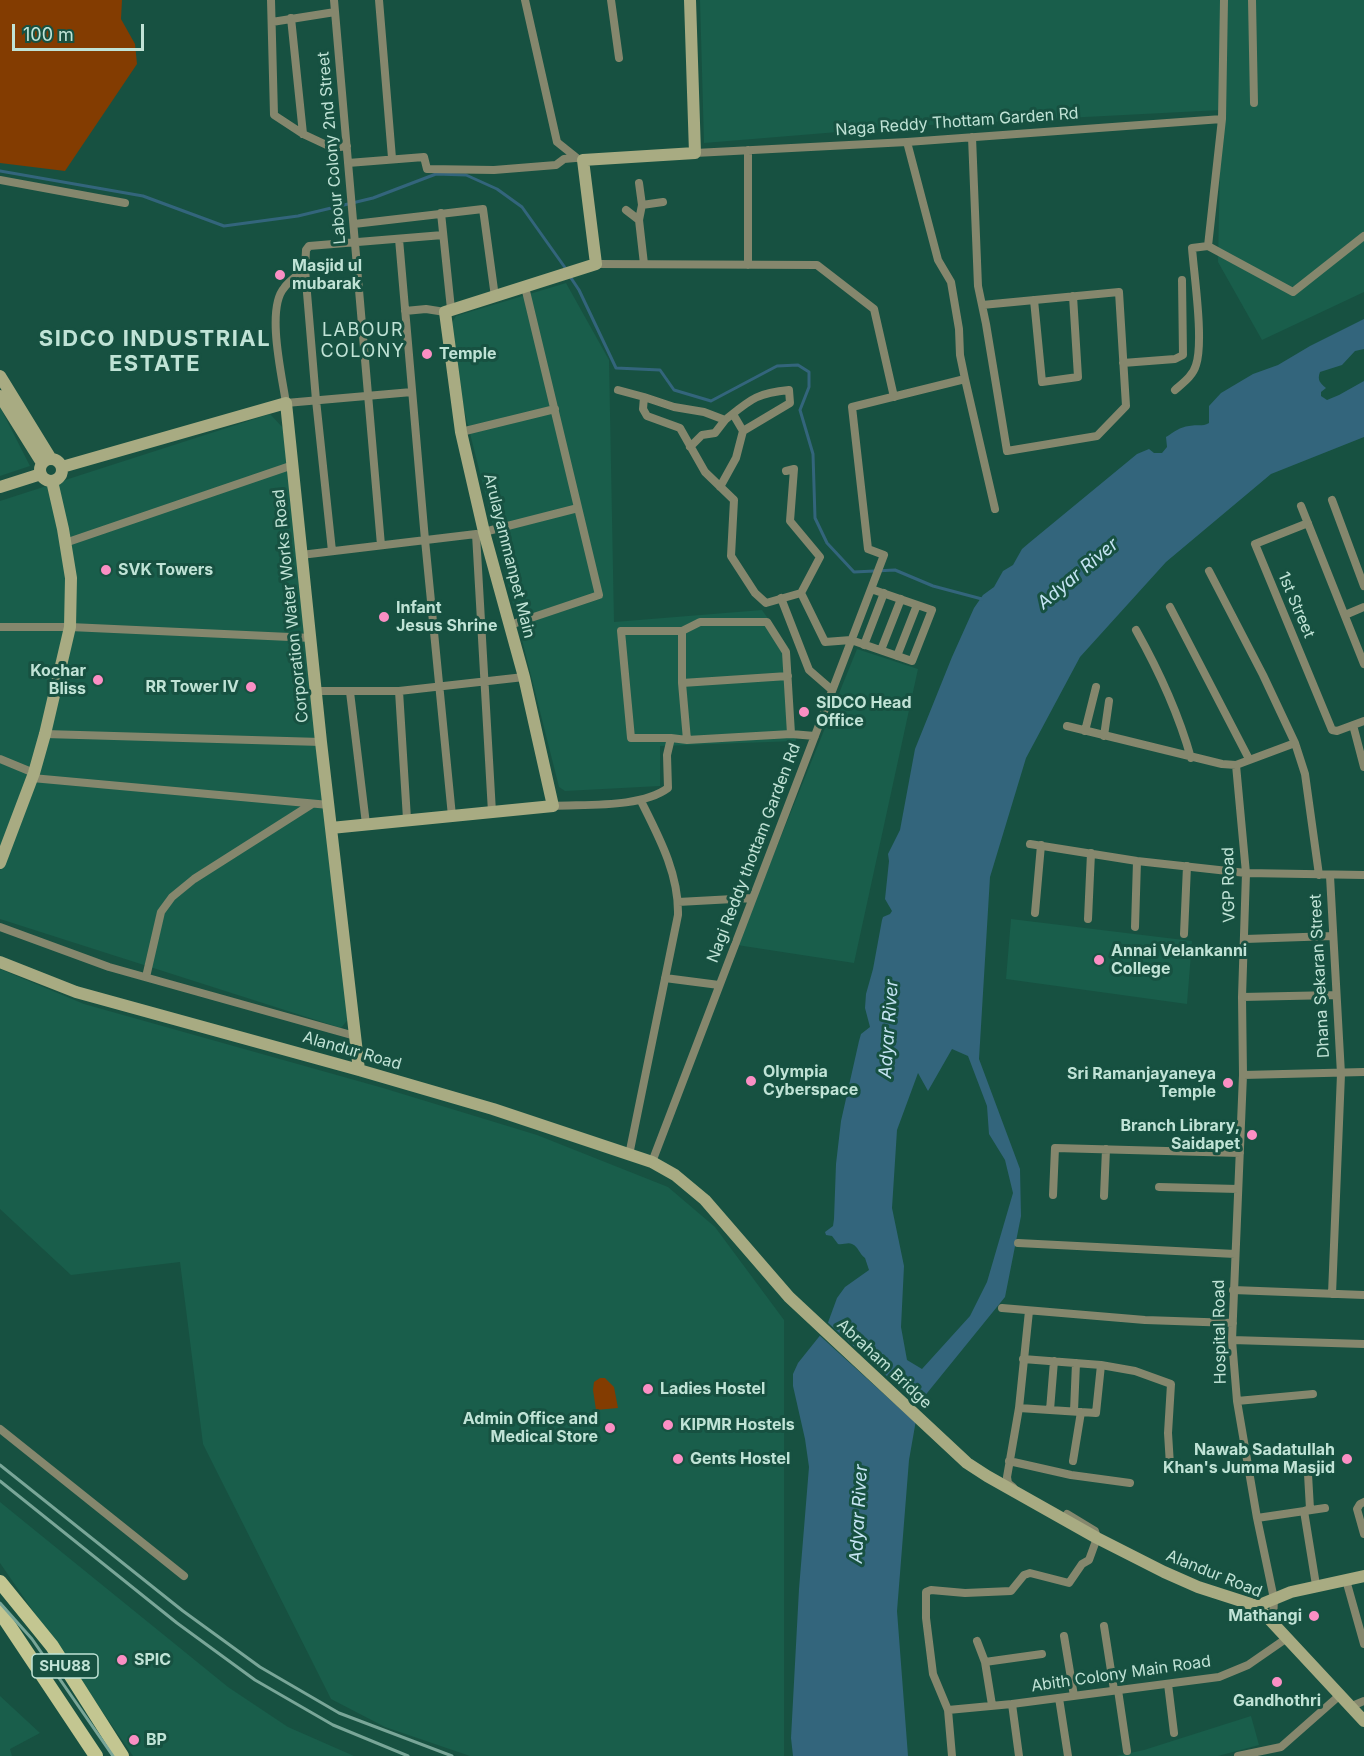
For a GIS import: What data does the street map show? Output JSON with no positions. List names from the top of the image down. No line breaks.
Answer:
{"streets":{"main road":["SHU88"],"street":["Naga Reddy Thottam Garden Rd","Labour Colony 2nd Street","Arulayammanpet Main","1st Street","Corporation Water Works Road","Nagi Reddy thottam Garden Rd","VGP Road","Dhana Sekaran Street","Alandur Road","Hospital Road","Abraham Bridge","Abith Colony Main Road"]},"crossings":[["Corporation Water Works Road","Alandur Road"],["Nagi Reddy thottam Garden Rd","Alandur Road"],["VGP Road","Hospital Road"],["Alandur Road","Hospital Road"],["Alandur Road","Abraham Bridge"],["Alandur Road","Abith Colony Main Road"]],"districts":["LABOUR COLONY","SIDCO INDUSTRIAL ESTATE"],"water":["Adyar River"],"places":["Masjid ul mubarak","Temple","SVK Towers","Infant Jesus Shrine","Kochar Bliss","RR Tower IV","SIDCO Head Office","Annai Velankanni College","Olympia Cyberspace","Sri Ramanjayaneya Temple","Branch Library, Saidapet","Ladies Hostel","KIPMR Hostels","Admin Office and Medical Store","Gents Hostel","Nawab Sadatullah Khan's Jumma Masjid","Mathangi","SPIC","Gandhothri","BP"],"scale_bar":"100 m"}
